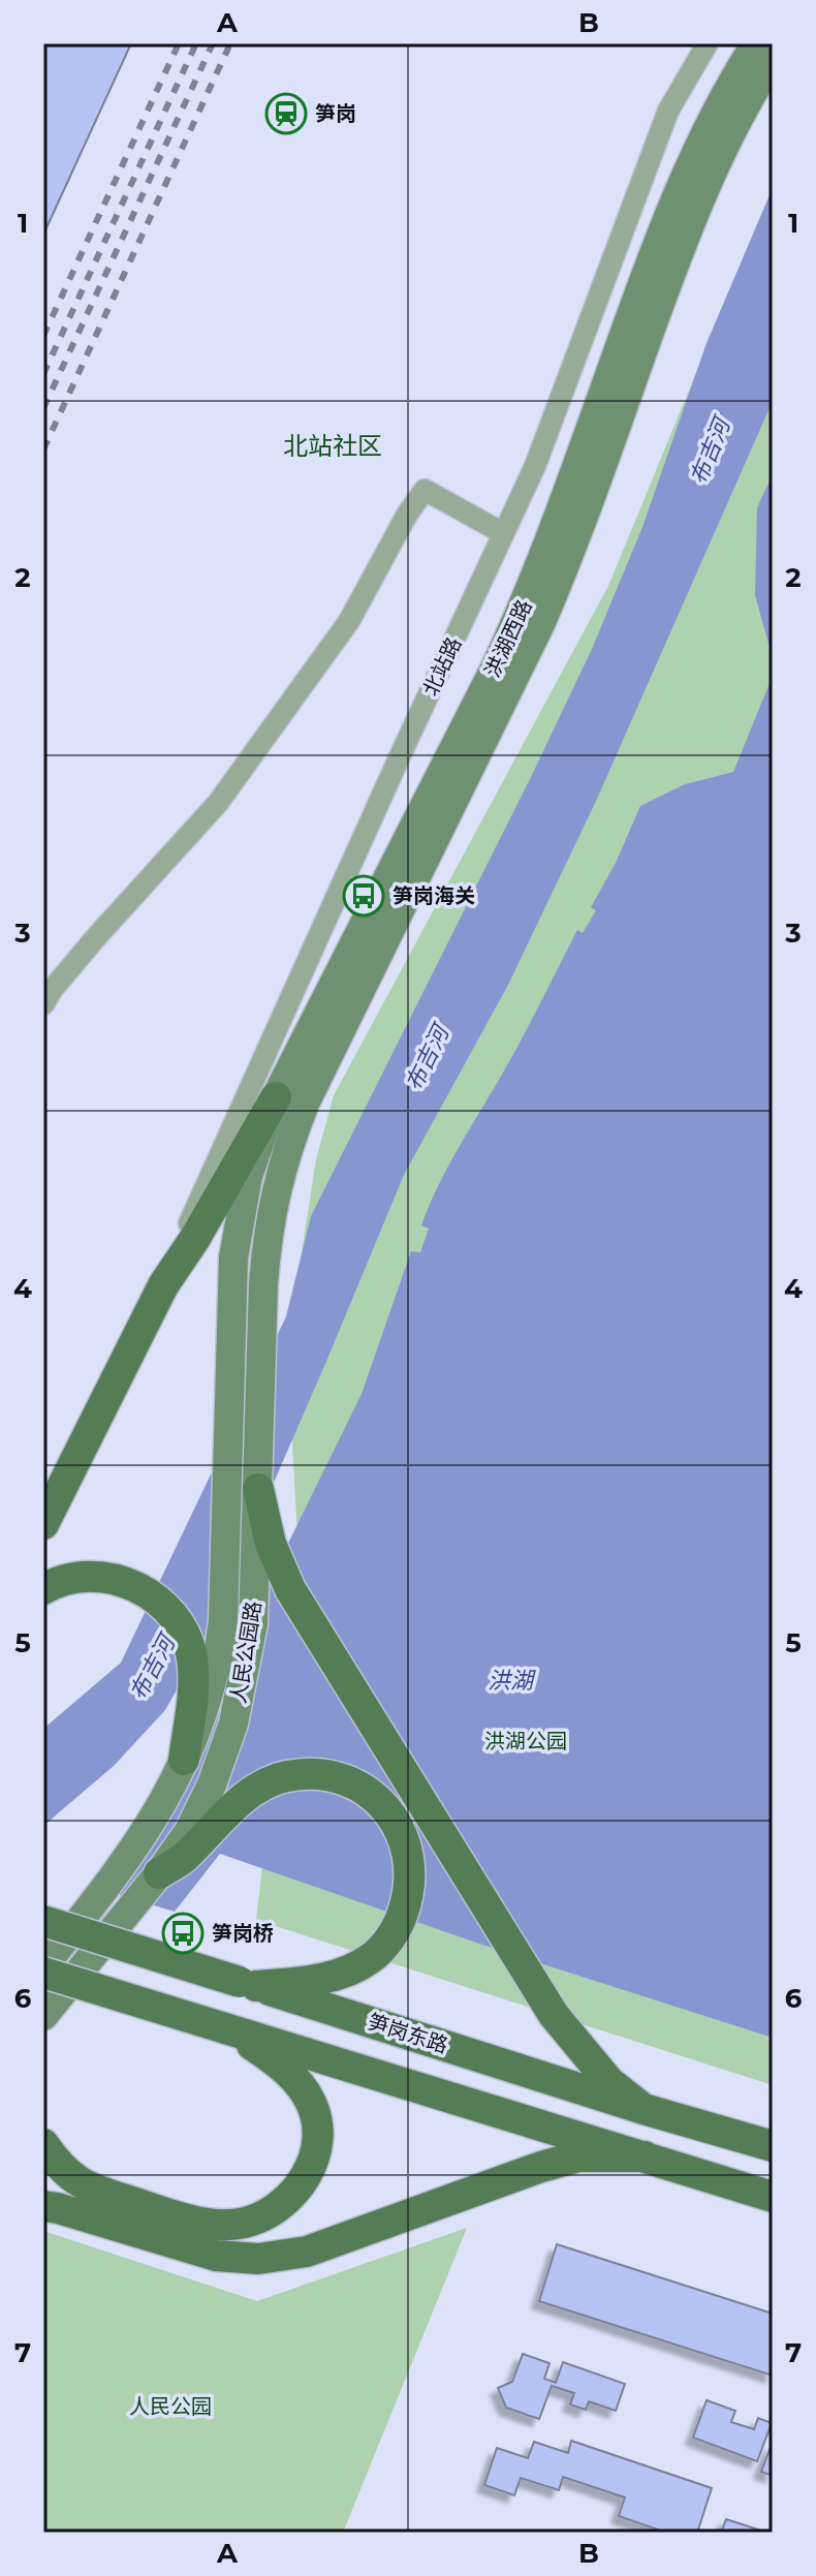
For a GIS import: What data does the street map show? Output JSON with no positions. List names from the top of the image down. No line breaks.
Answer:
{"streets":{"main road":["洪湖西路","人民公园路","笋岗东路"],"street":["北站路"]},"crossings":[["洪湖西路","人民公园路"]],"districts":["北站社区"],"water":["布吉河","洪湖"],"parks":["洪湖公园","人民公园"],"places":{"station":["笋岗"],"bus stop":["笋岗海关","笋岗桥"]},"grid":{"columns":["A","B"],"rows":["1","2","3","4","5","6","7"]}}
